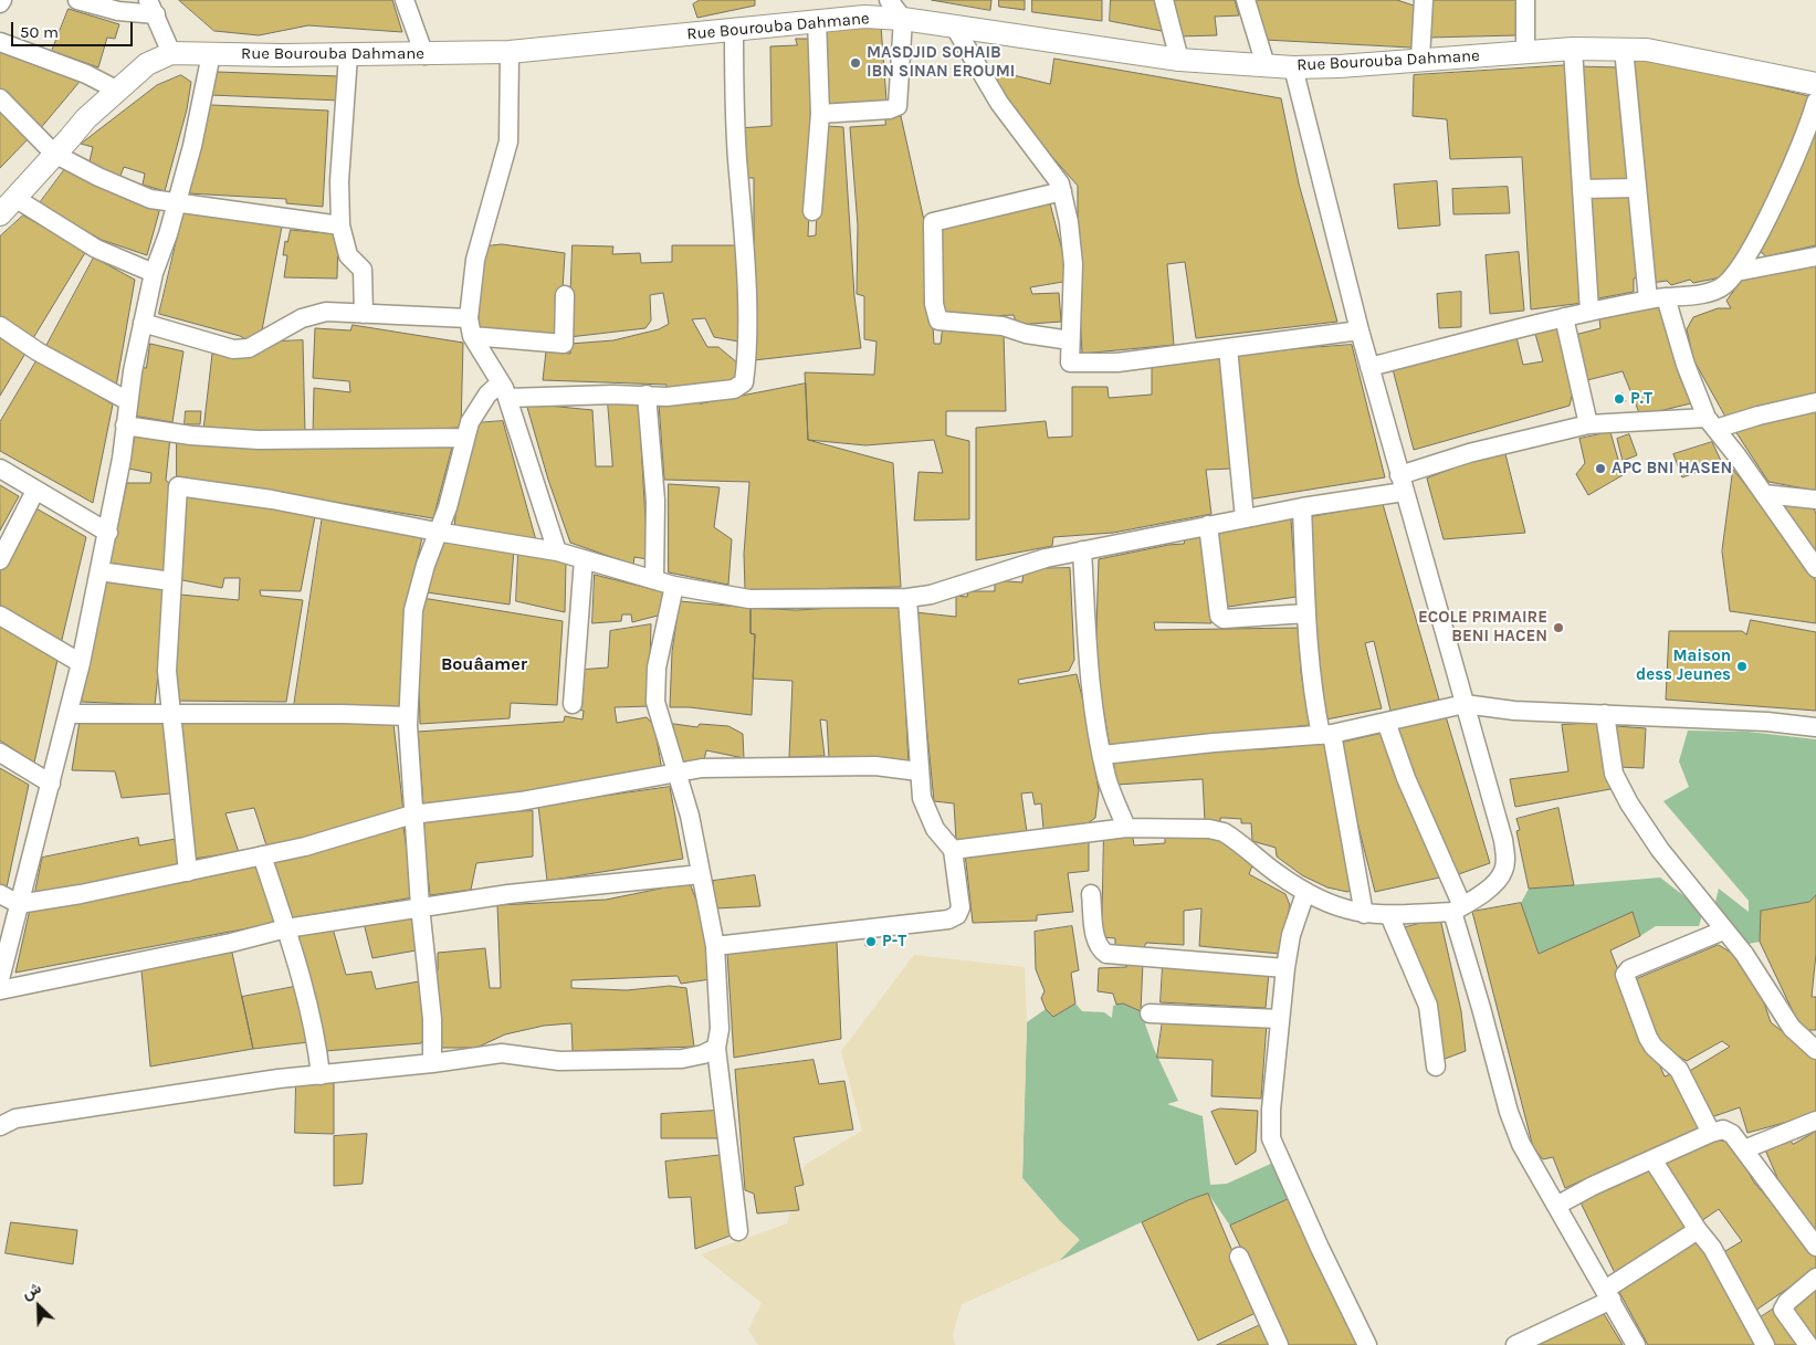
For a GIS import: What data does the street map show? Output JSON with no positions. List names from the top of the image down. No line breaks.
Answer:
{"streets":{"street":["Rue Bourouba Dahmane"]},"districts":["Bouâamer"],"places":["MASDJID SOHAIB IBN SINAN EROUMI","P.T","APC BNI HASEN","ECOLE PRIMAIRE BENI HACEN","Maison dess Jeunes","P-T"],"scale_bar":"50 m","north":"top left"}
